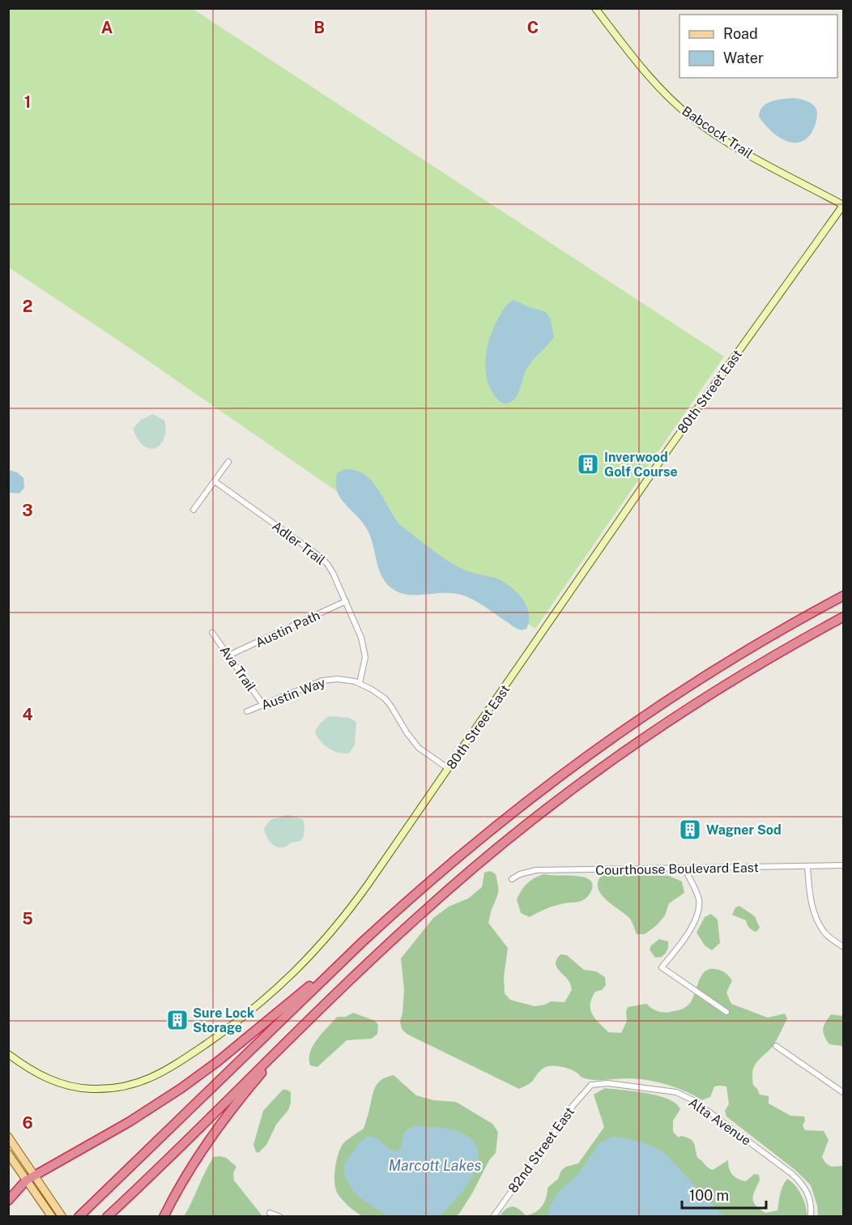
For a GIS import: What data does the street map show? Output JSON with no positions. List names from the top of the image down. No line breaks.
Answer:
{"streets":{"street":["Babcock Trail","80th Street East","Adler Trail","Austin Path","Ava Trail","Austin Way","Courthouse Boulevard East","Alta Avenue","82nd Street East"]},"crossings":[["Babcock Trail","80th Street East"],["80th Street East","Austin Way"],["Adler Trail","Austin Path"],["Adler Trail","Austin Way"],["Austin Path","Ava Trail"],["Ava Trail","Austin Way"],["Alta Avenue","82nd Street East"]],"water":["Marcott Lakes"],"places":{"building":["Inverwood Golf Course","Wagner Sod","Sure Lock Storage"]},"legend":["Road","Water"],"scale_bar":"100 m","grid":{"columns":["A","B","C"],"rows":["1","2","3","4","5","6"]}}
